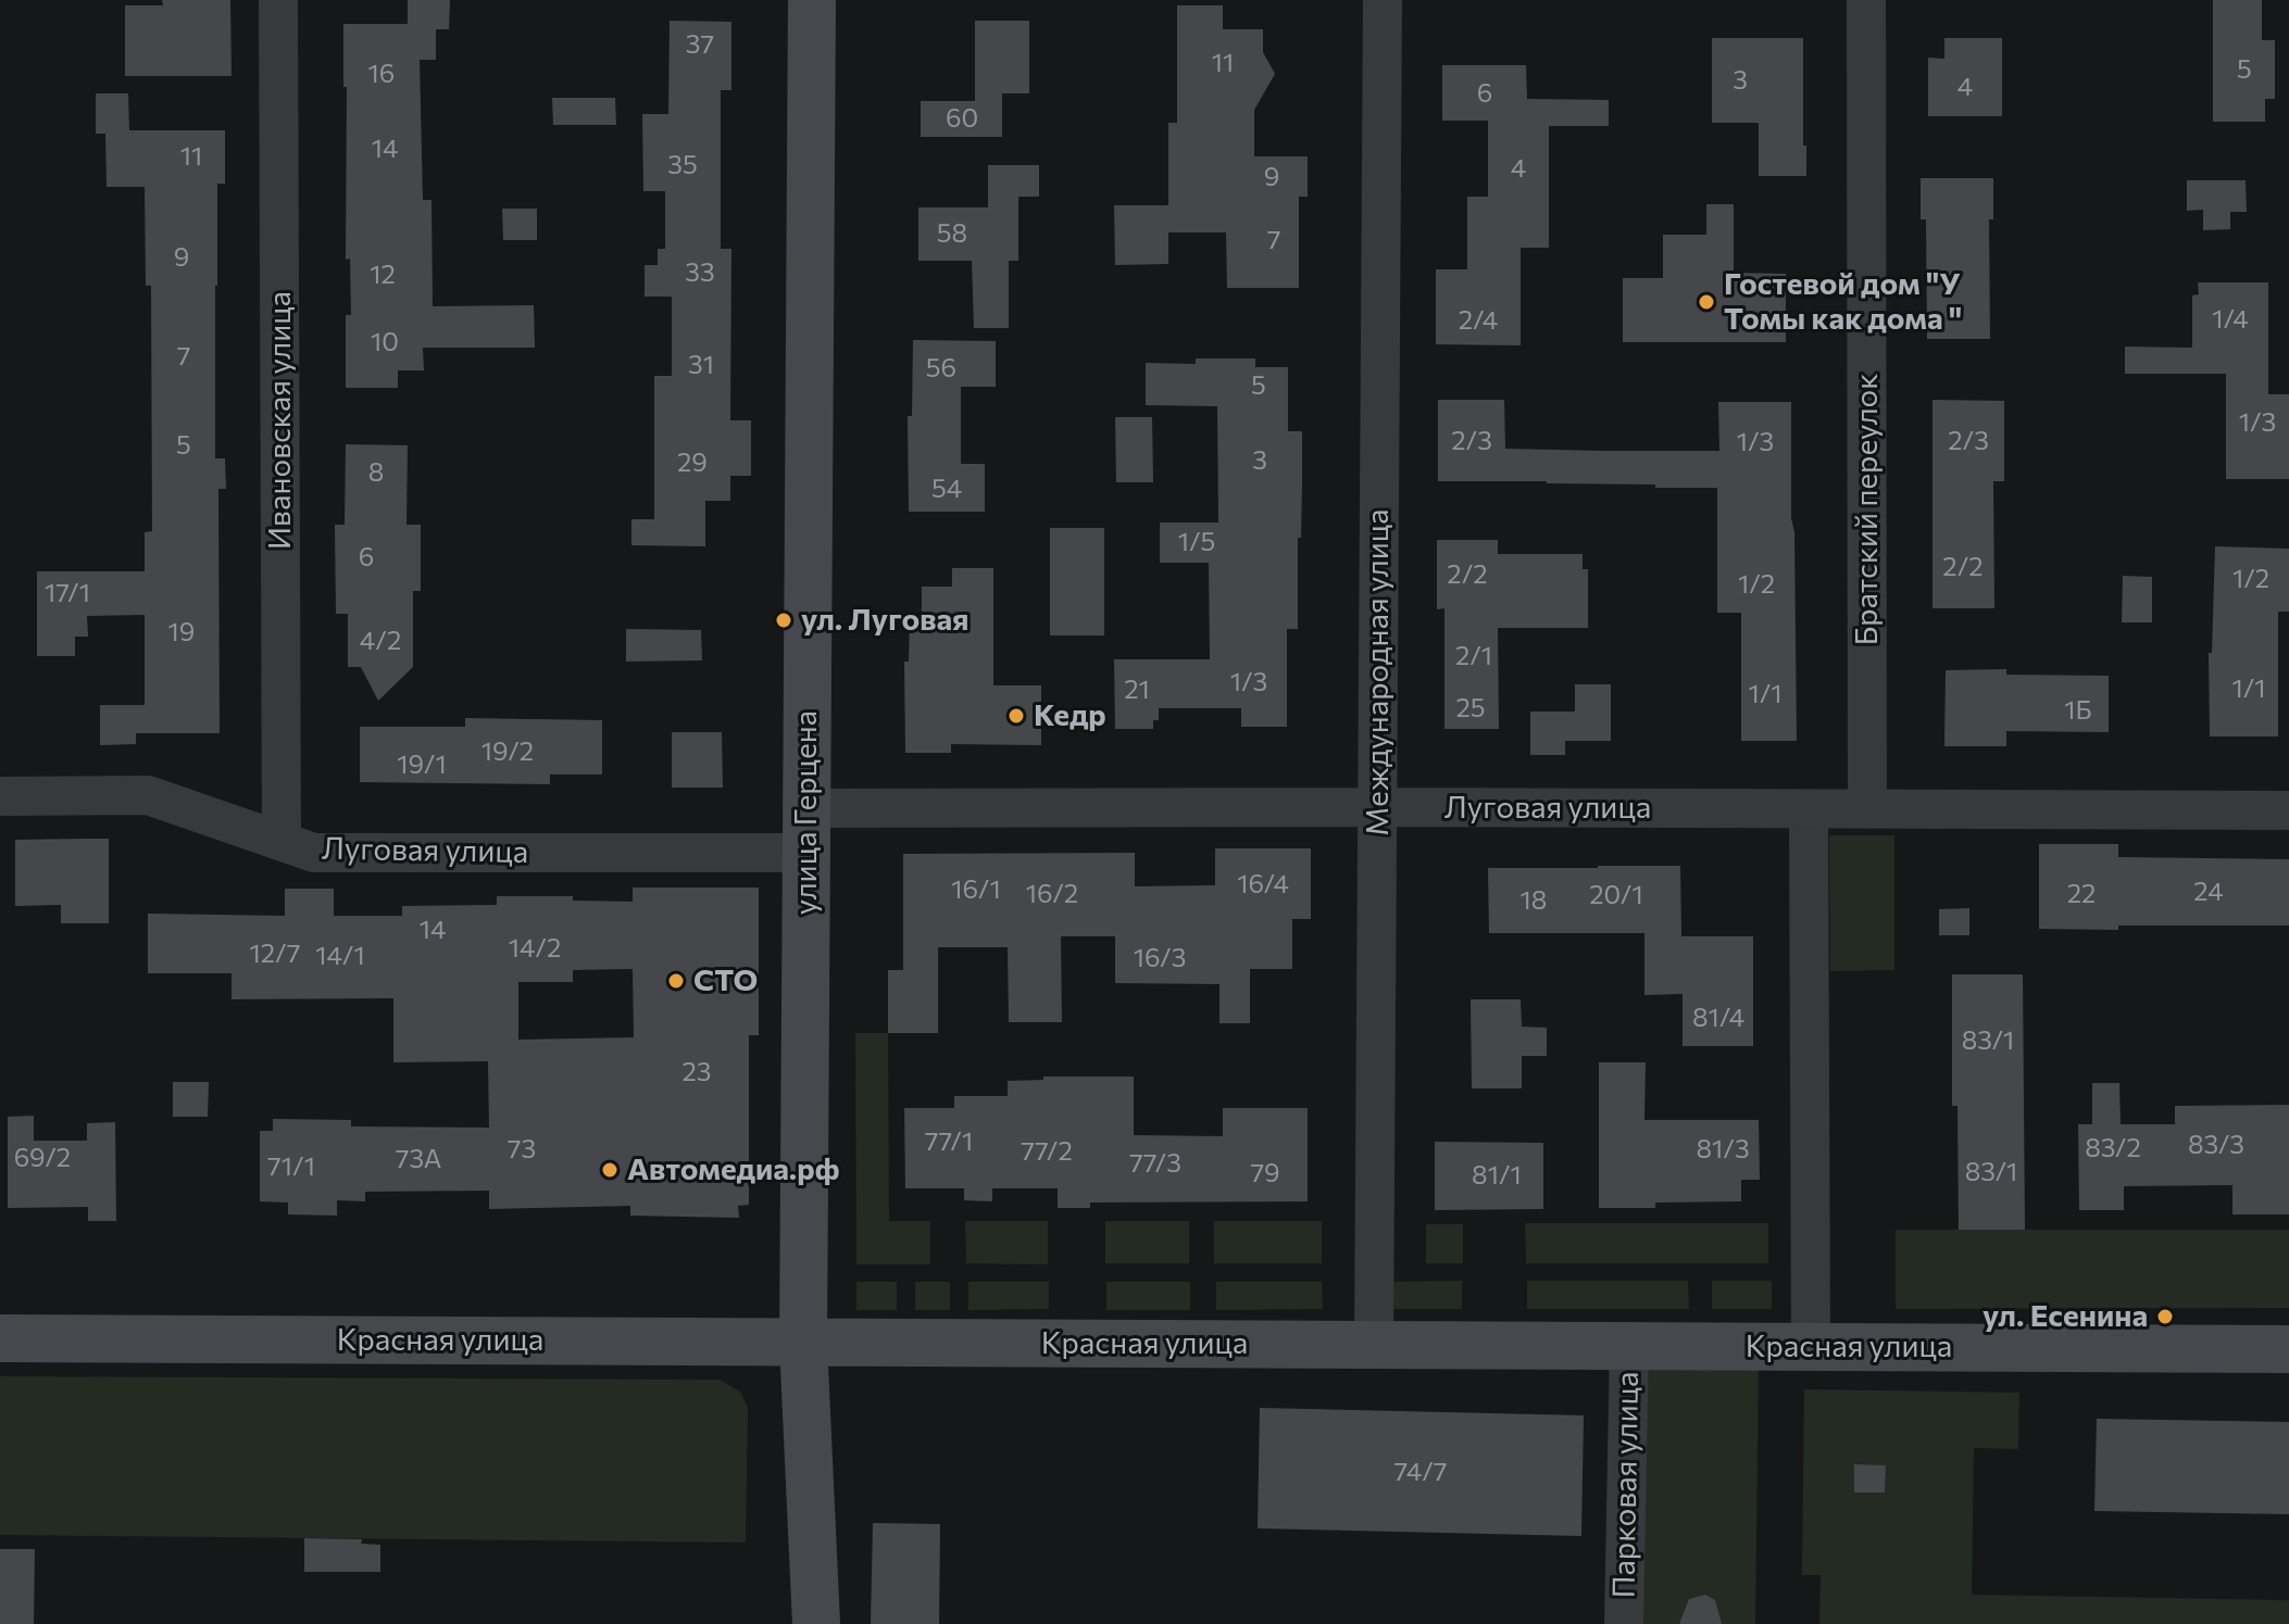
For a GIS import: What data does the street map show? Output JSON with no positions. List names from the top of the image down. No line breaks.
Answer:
{"streets":{"street":["Ивановская улица","Братский переулок","Международная улица","Луговая улица","улица Герцена","Красная улица","Парковая улица"]},"crossings":[["Ивановская улица","Луговая улица"],["Братский переулок","Луговая улица"],["Международная улица","Луговая улица"],["Международная улица","Красная улица"],["Луговая улица","улица Герцена"],["улица Герцена","Красная улица"],["Красная улица","Парковая улица"]],"places":["Гостевой дом \"У Томы как дома \"","ул. Луговая","Кедр","СТО","Автомедиа.рф","ул. Есенина"],"house_numbers":["37","11","5","16","3","4","6","60","14","11","35","4","9","58","7","9","33","12","1/4","2/4","10","7","31","56","5","1/3","2/3","2/3","1/3","5","3","29","8","54","1/5","6","2/2","2/2","1/2","1/2","17/1","19","4/2","2/1","1/3","1/1","21","1/1","25","1Б","19/2","19/1","16/4","16/1","24","16/2","22","20/1","18","14","14/2","12/7","14/1","16/3","81/4","83/1","23","77/1","83/3","83/2","73","81/3","77/2","69/2","73А","77/3","71/1","83/1","79","81/1","74/7"]}
